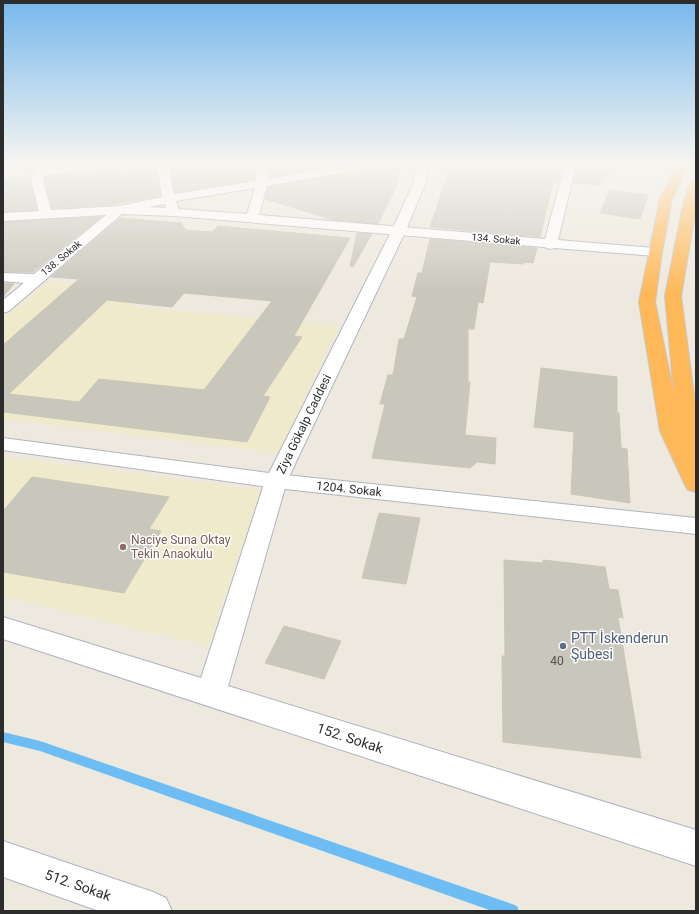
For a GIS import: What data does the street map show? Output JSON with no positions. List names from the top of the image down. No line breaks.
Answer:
{"streets":{"street":["134. Sokak","138. Sokak","Ziya Gökalp Caddesi","1204. Sokak","152. Sokak","512. Sokak"]},"crossings":[["134. Sokak","138. Sokak"],["134. Sokak","Ziya Gökalp Caddesi"],["Ziya Gökalp Caddesi","1204. Sokak"],["Ziya Gökalp Caddesi","152. Sokak"]],"places":["Naciye Suna Oktay Tekin Anaokulu","PTT İskenderun Şubesi"],"house_numbers":["40"]}
